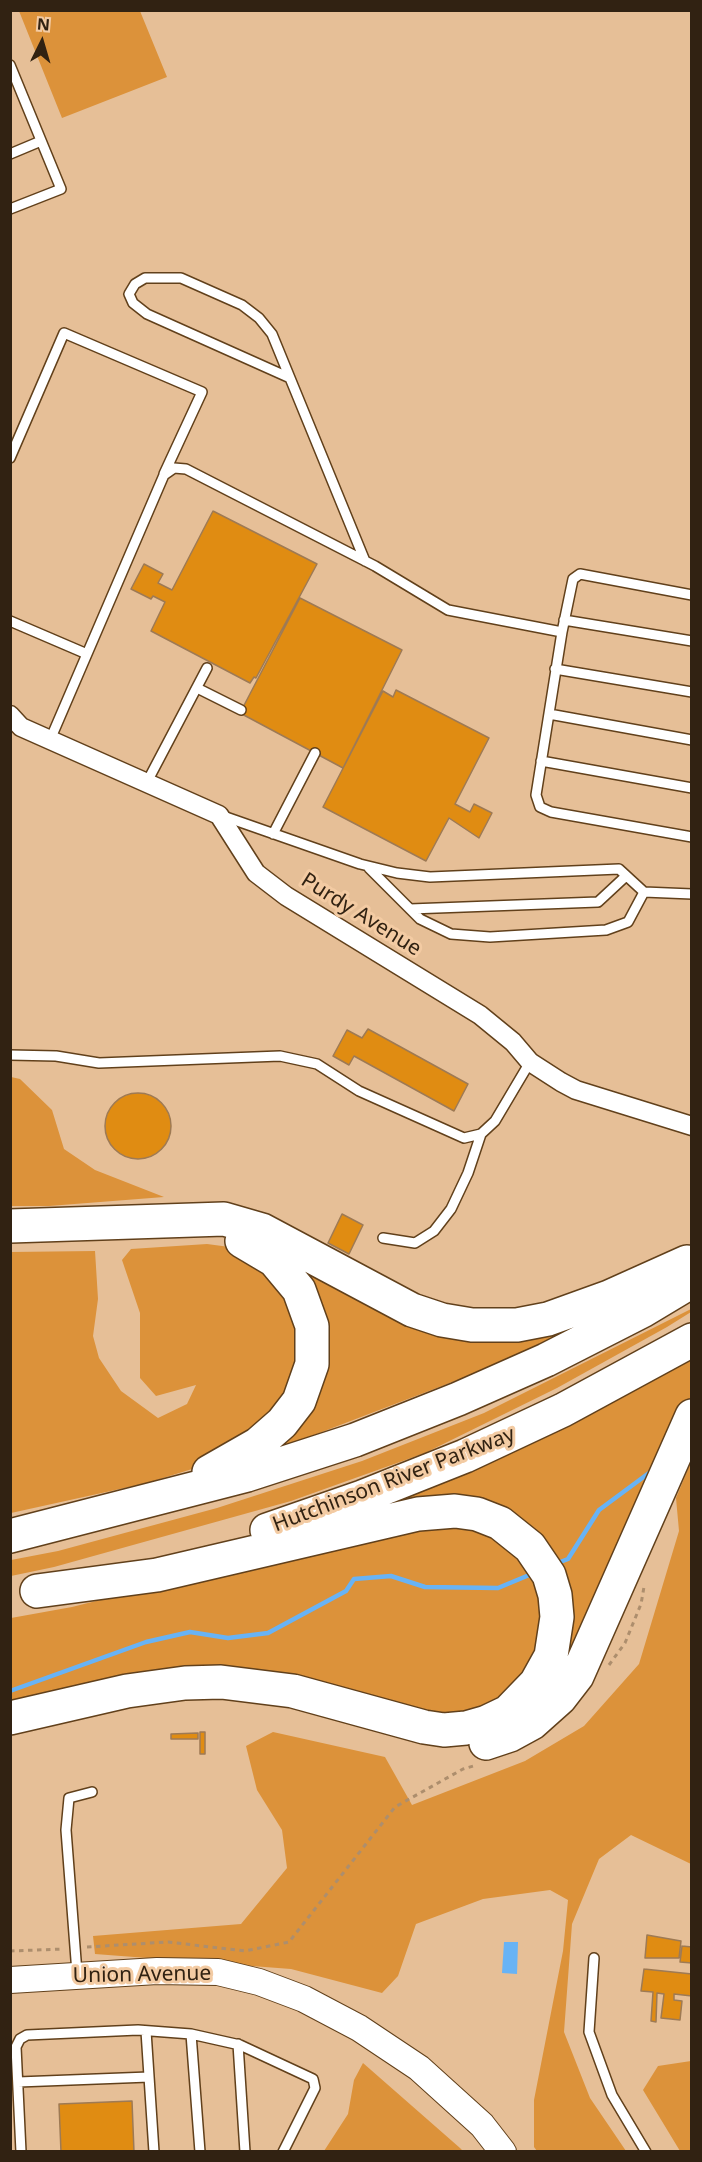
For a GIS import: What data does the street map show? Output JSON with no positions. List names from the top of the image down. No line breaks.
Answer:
{"streets":{"highway":["Hutchinson River Parkway"],"street":["Purdy Avenue","Union Avenue"]},"north":"top"}
